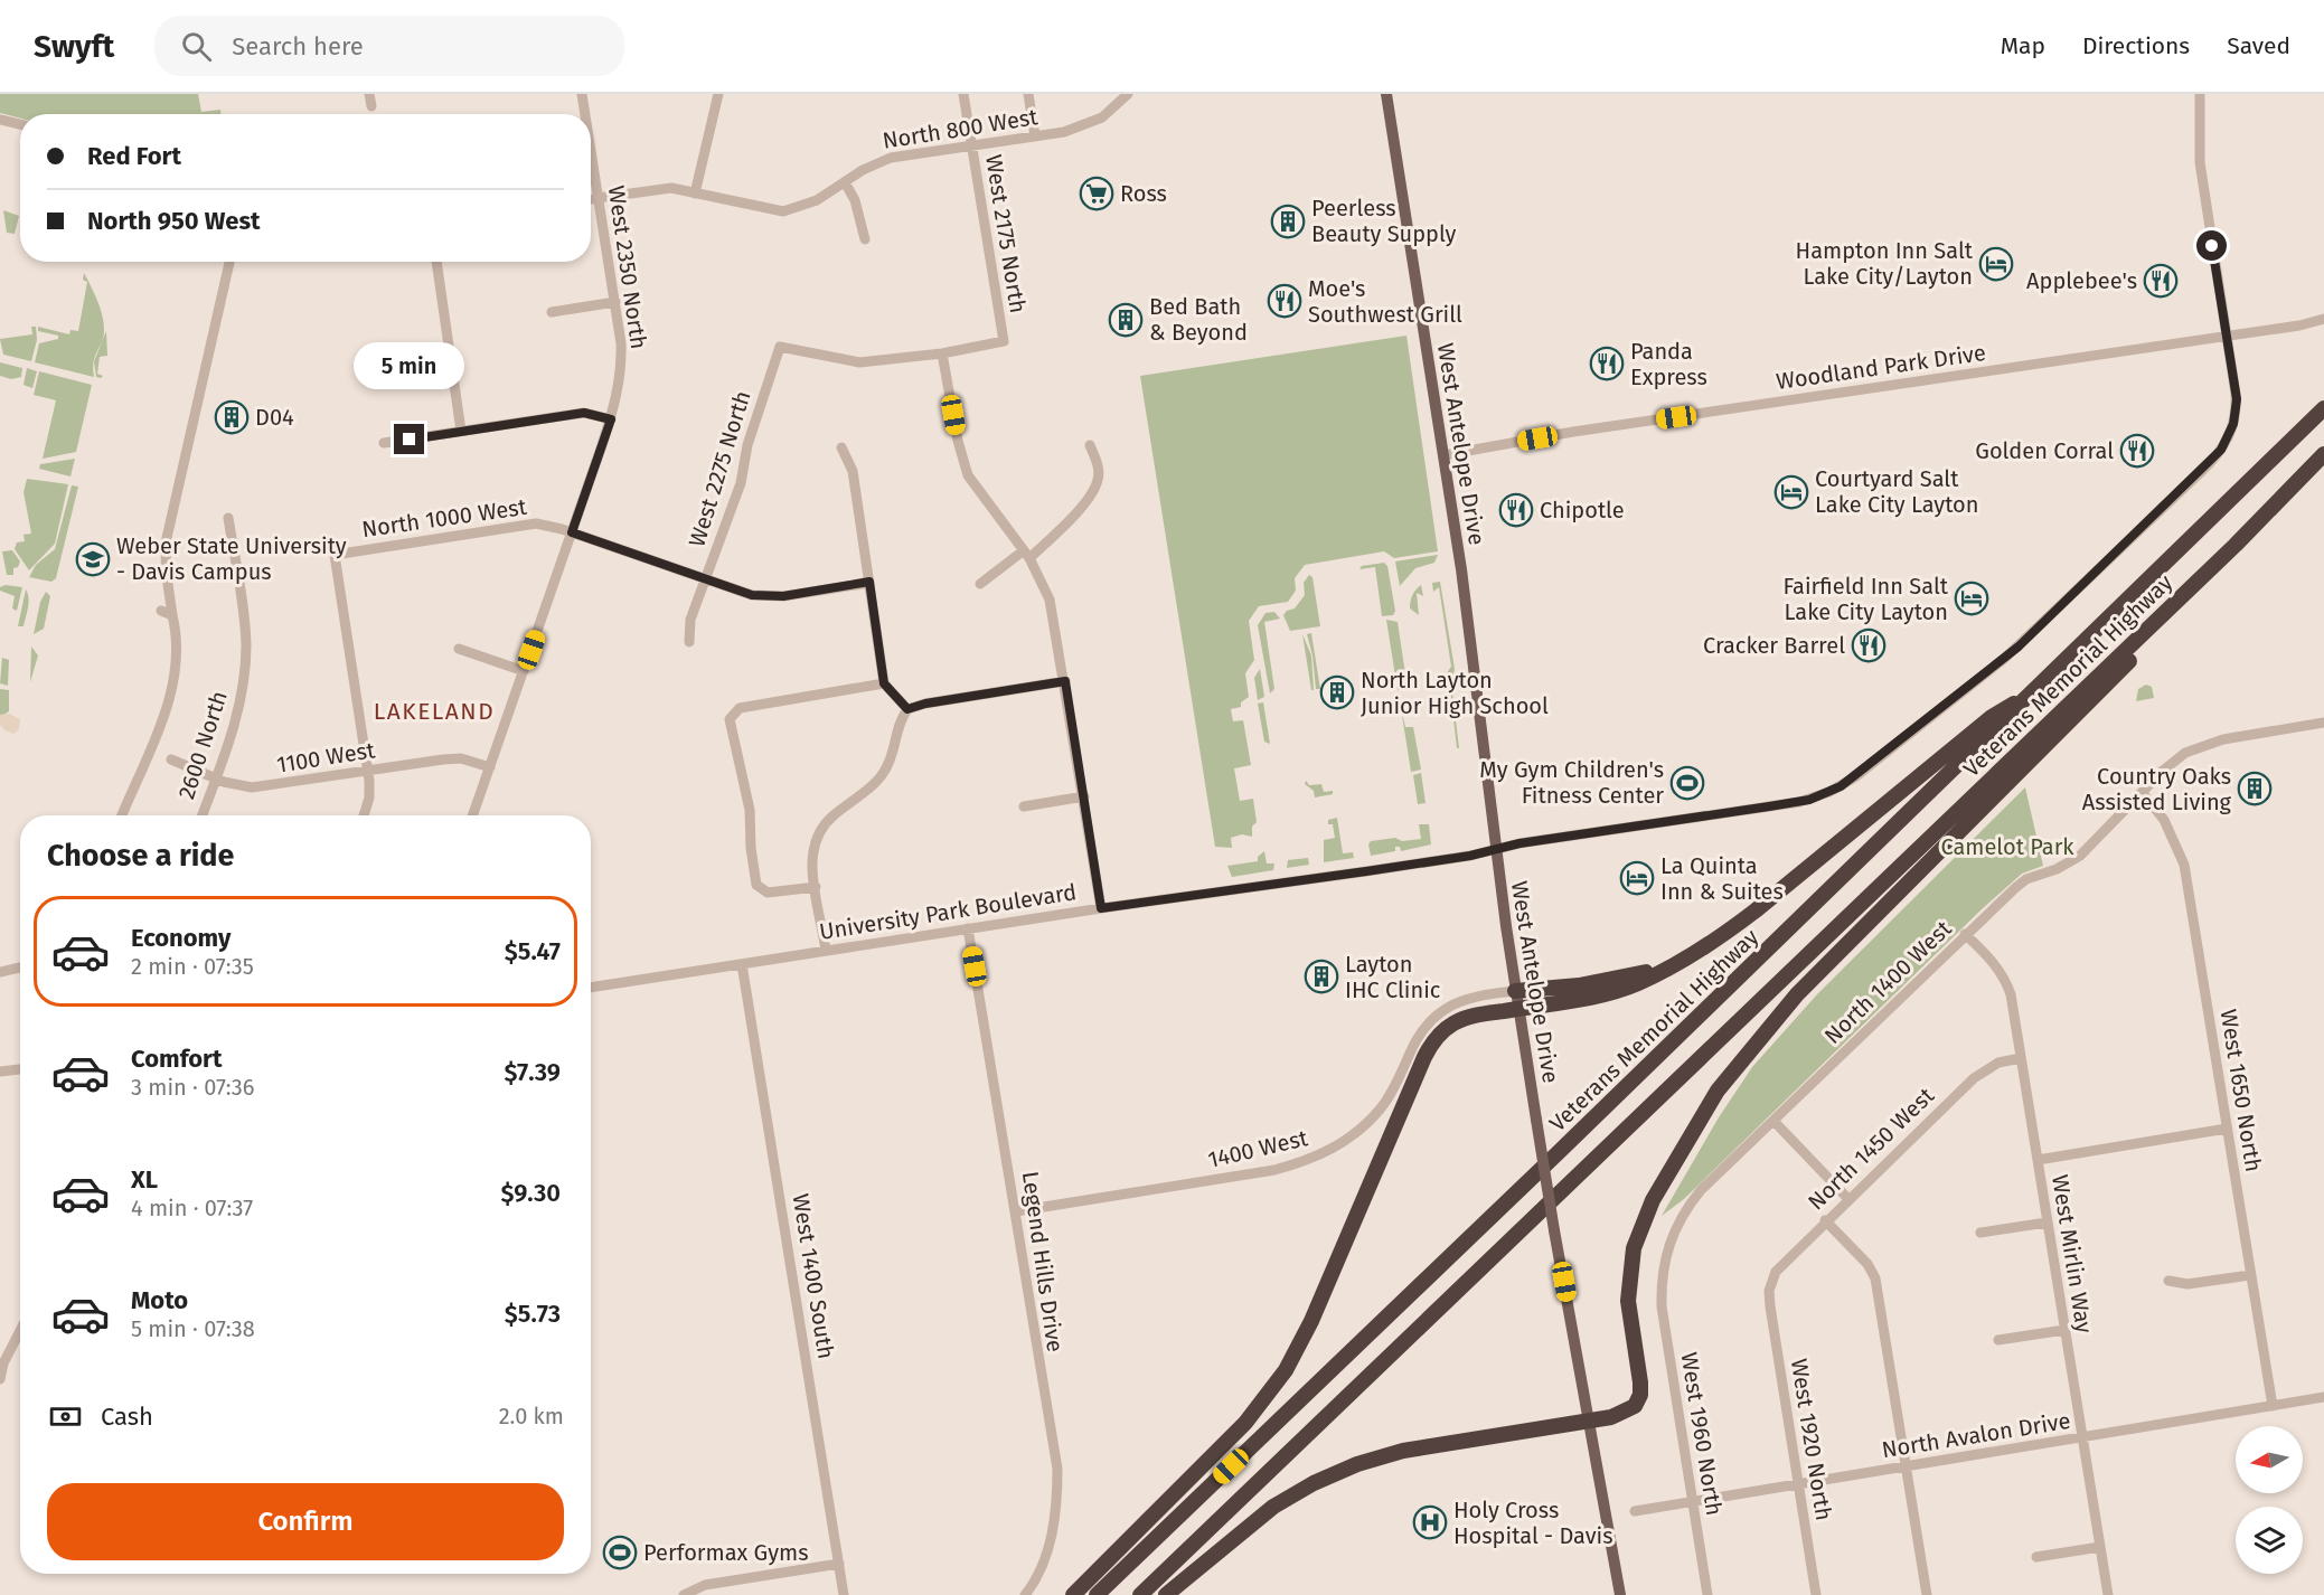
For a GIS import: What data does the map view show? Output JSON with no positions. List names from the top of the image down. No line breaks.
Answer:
{"streets":{"highway":["Veterans Memorial Highway"],"main road":["West Antelope Drive"],"street":["North 800 West","West 2175 North","West 2350 North","Woodland Park Drive","West 2275 North","North 1000 West","2600 North","1100 West","University Park Boulevard","North 1400 West","West 1650 North","1400 West","North 1450 West","West Mirlin Way","Legend Hills Drive","West 1400 South","West 1960 North","North Avalon Drive","West 1920 North"]},"crossings":[["North 800 West","West 2175 North"],["North 800 West","West 2350 North"],["West 2175 North","West 2275 North"],["West 2350 North","North 1000 West"],["West 2350 North","1100 West"],["Woodland Park Drive","West Antelope Drive"],["Woodland Park Drive","University Park Boulevard"],["West Antelope Drive","University Park Boulevard"],["West Antelope Drive","1400 West"],["West 2275 North","North 1000 West"],["North 1000 West","1100 West"],["2600 North","1100 West"],["University Park Boulevard","Legend Hills Drive"],["University Park Boulevard","West 1400 South"],["North 1400 West","West 1650 North"],["North 1400 West","West Mirlin Way"],["North 1400 West","West 1960 North"],["West 1650 North","North Avalon Drive"],["1400 West","Legend Hills Drive"],["North 1450 West","West Mirlin Way"],["North 1450 West","West 1920 North"],["West Mirlin Way","North Avalon Drive"],["West 1960 North","North Avalon Drive"],["North Avalon Drive","West 1920 North"]],"districts":["LAKELAND"],"parks":["Camelot Park"],"places":{"supermarket":["Ross"],"building":["Peerless Beauty Supply","Bed Bath & Beyond","D04","North Layton Junior High School","Country Oaks Assisted Living","Layton IHC Clinic"],"hotel":["Hampton Inn Salt Lake City/Layton","Courtyard Salt Lake City Layton","Fairfield Inn Salt Lake City Layton","La Quinta Inn & Suites"],"restaurant":["Applebee's","Moe's Southwest Grill","Panda Express","Golden Corral","Chipotle","Cracker Barrel"],"school or university":["Weber State University - Davis Campus"],"sports":["My Gym Children's Fitness Center","Performax Gyms"],"hospital":["Holy Cross Hospital - Davis"]},"north":"left","page":{"header":"Swyft","search":"Search here","nav":["Map","Directions","Saved"],"banner":["Red Fort","North 950 West"],"bubble":"5 min","heading":"Choose a ride","list":[{"name":"Economy","note":"2 min · 07:35","value":"$5.47"},{"name":"Comfort","note":"3 min · 07:36","value":"$7.39"},{"name":"XL","note":"4 min · 07:37","value":"$9.30"},{"name":"Moto","note":"5 min · 07:38","value":"$5.73"}],"pay":["Cash","2.0 km"],"buttons":"Confirm"}}
